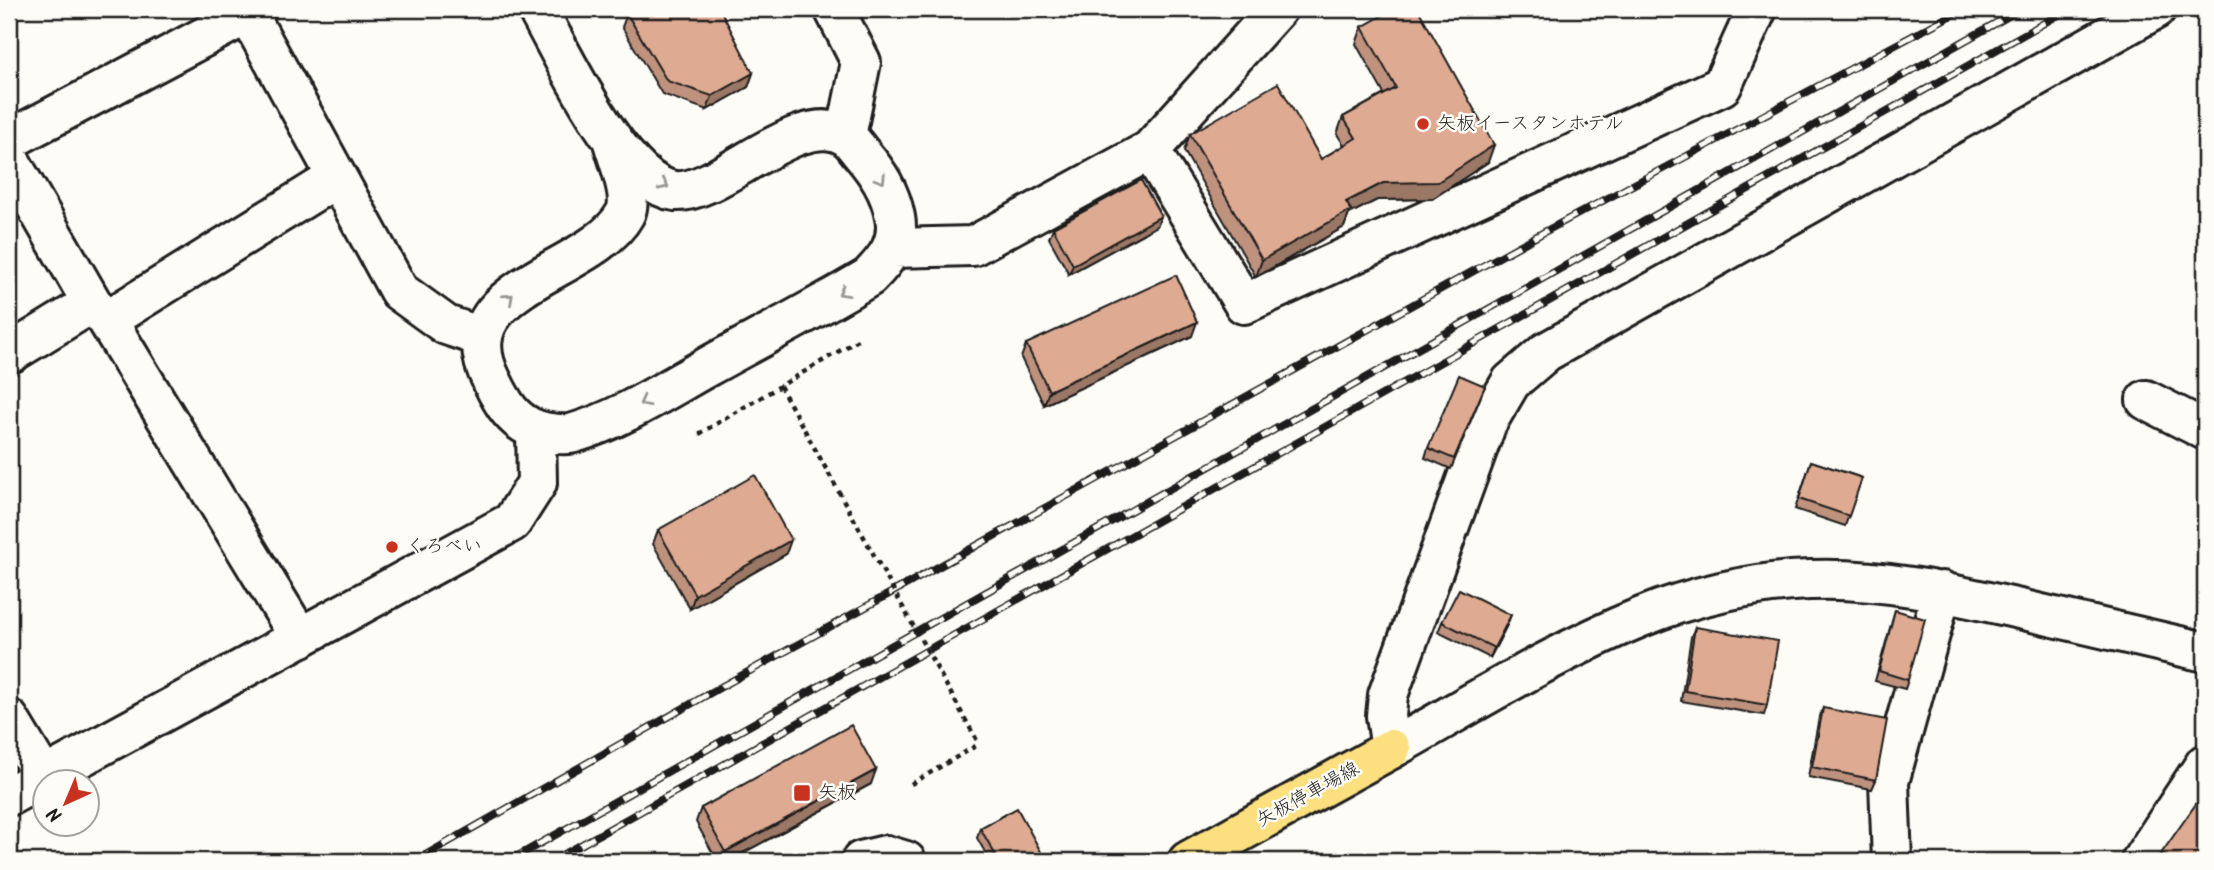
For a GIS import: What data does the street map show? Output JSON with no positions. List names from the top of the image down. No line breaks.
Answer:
{"streets":{"main road":["矢板停車場線"]},"places":{"other":["矢板イースタンホテル","くろべい"],"transit":["矢板"]},"north":"bottom left"}
